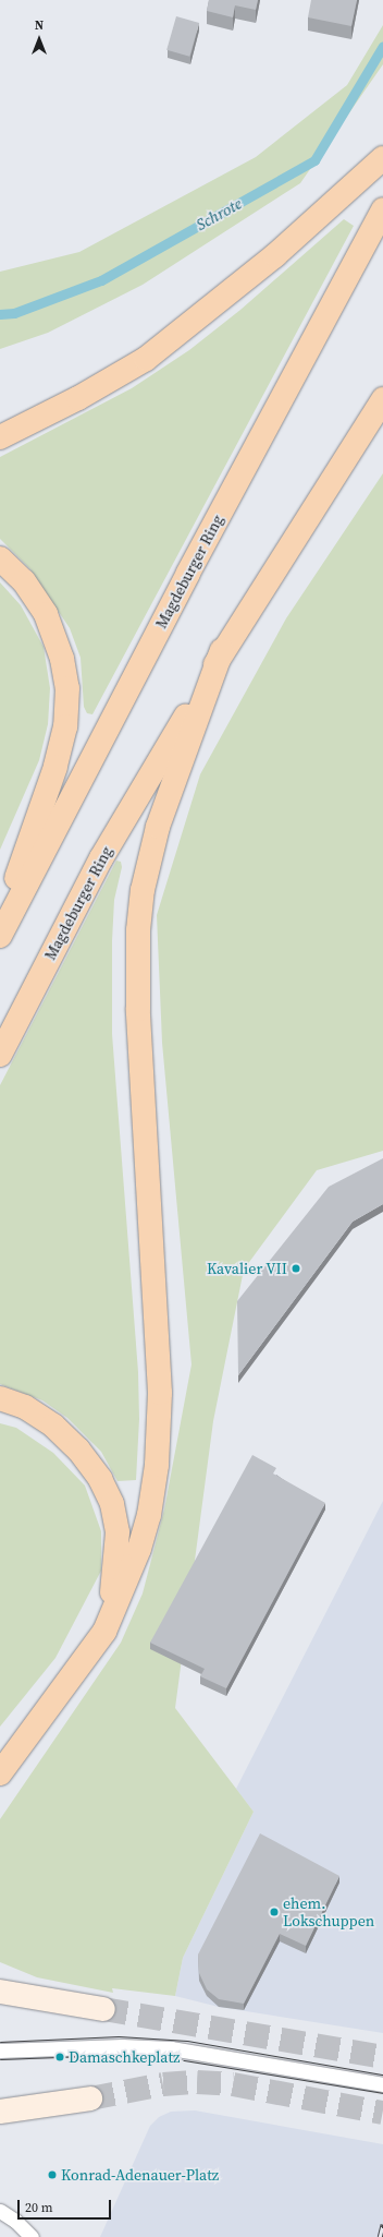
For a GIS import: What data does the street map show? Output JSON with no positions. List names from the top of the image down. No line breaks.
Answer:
{"streets":{"highway":["Magdeburger Ring"]},"water":["Schrote"],"places":["Kavalier VII","ehem. Lokschuppen","Damaschkeplatz","Konrad-Adenauer-Platz"],"scale_bar":"20 m","north":"top"}
